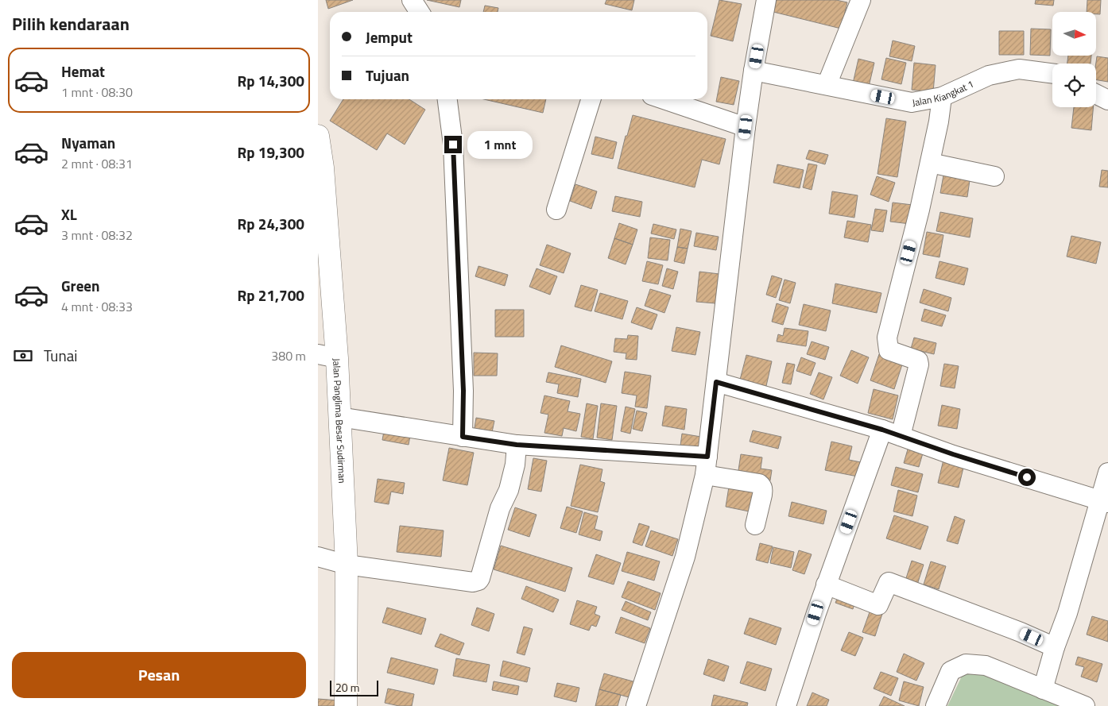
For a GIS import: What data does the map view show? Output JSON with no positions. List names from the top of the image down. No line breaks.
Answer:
{"streets":{"main road":["Jalan Panglima Besar Sudirman"],"street":["Jalan Kiangkat 1"]},"scale_bar":"20 m","north":"right","page":{"heading":"Pilih kendaraan","banner":["Jemput","Tujuan"],"list":[{"name":"Hemat","note":"1 mnt · 08:30","value":"Rp 14,300"},{"name":"Nyaman","note":"2 mnt · 08:31","value":"Rp 19,300"},{"name":"XL","note":"3 mnt · 08:32","value":"Rp 24,300"},{"name":"Green","note":"4 mnt · 08:33","value":"Rp 21,700"}],"bubble":"1 mnt","pay":["Tunai","380 m"],"buttons":"Pesan","scale":"20 m"}}
